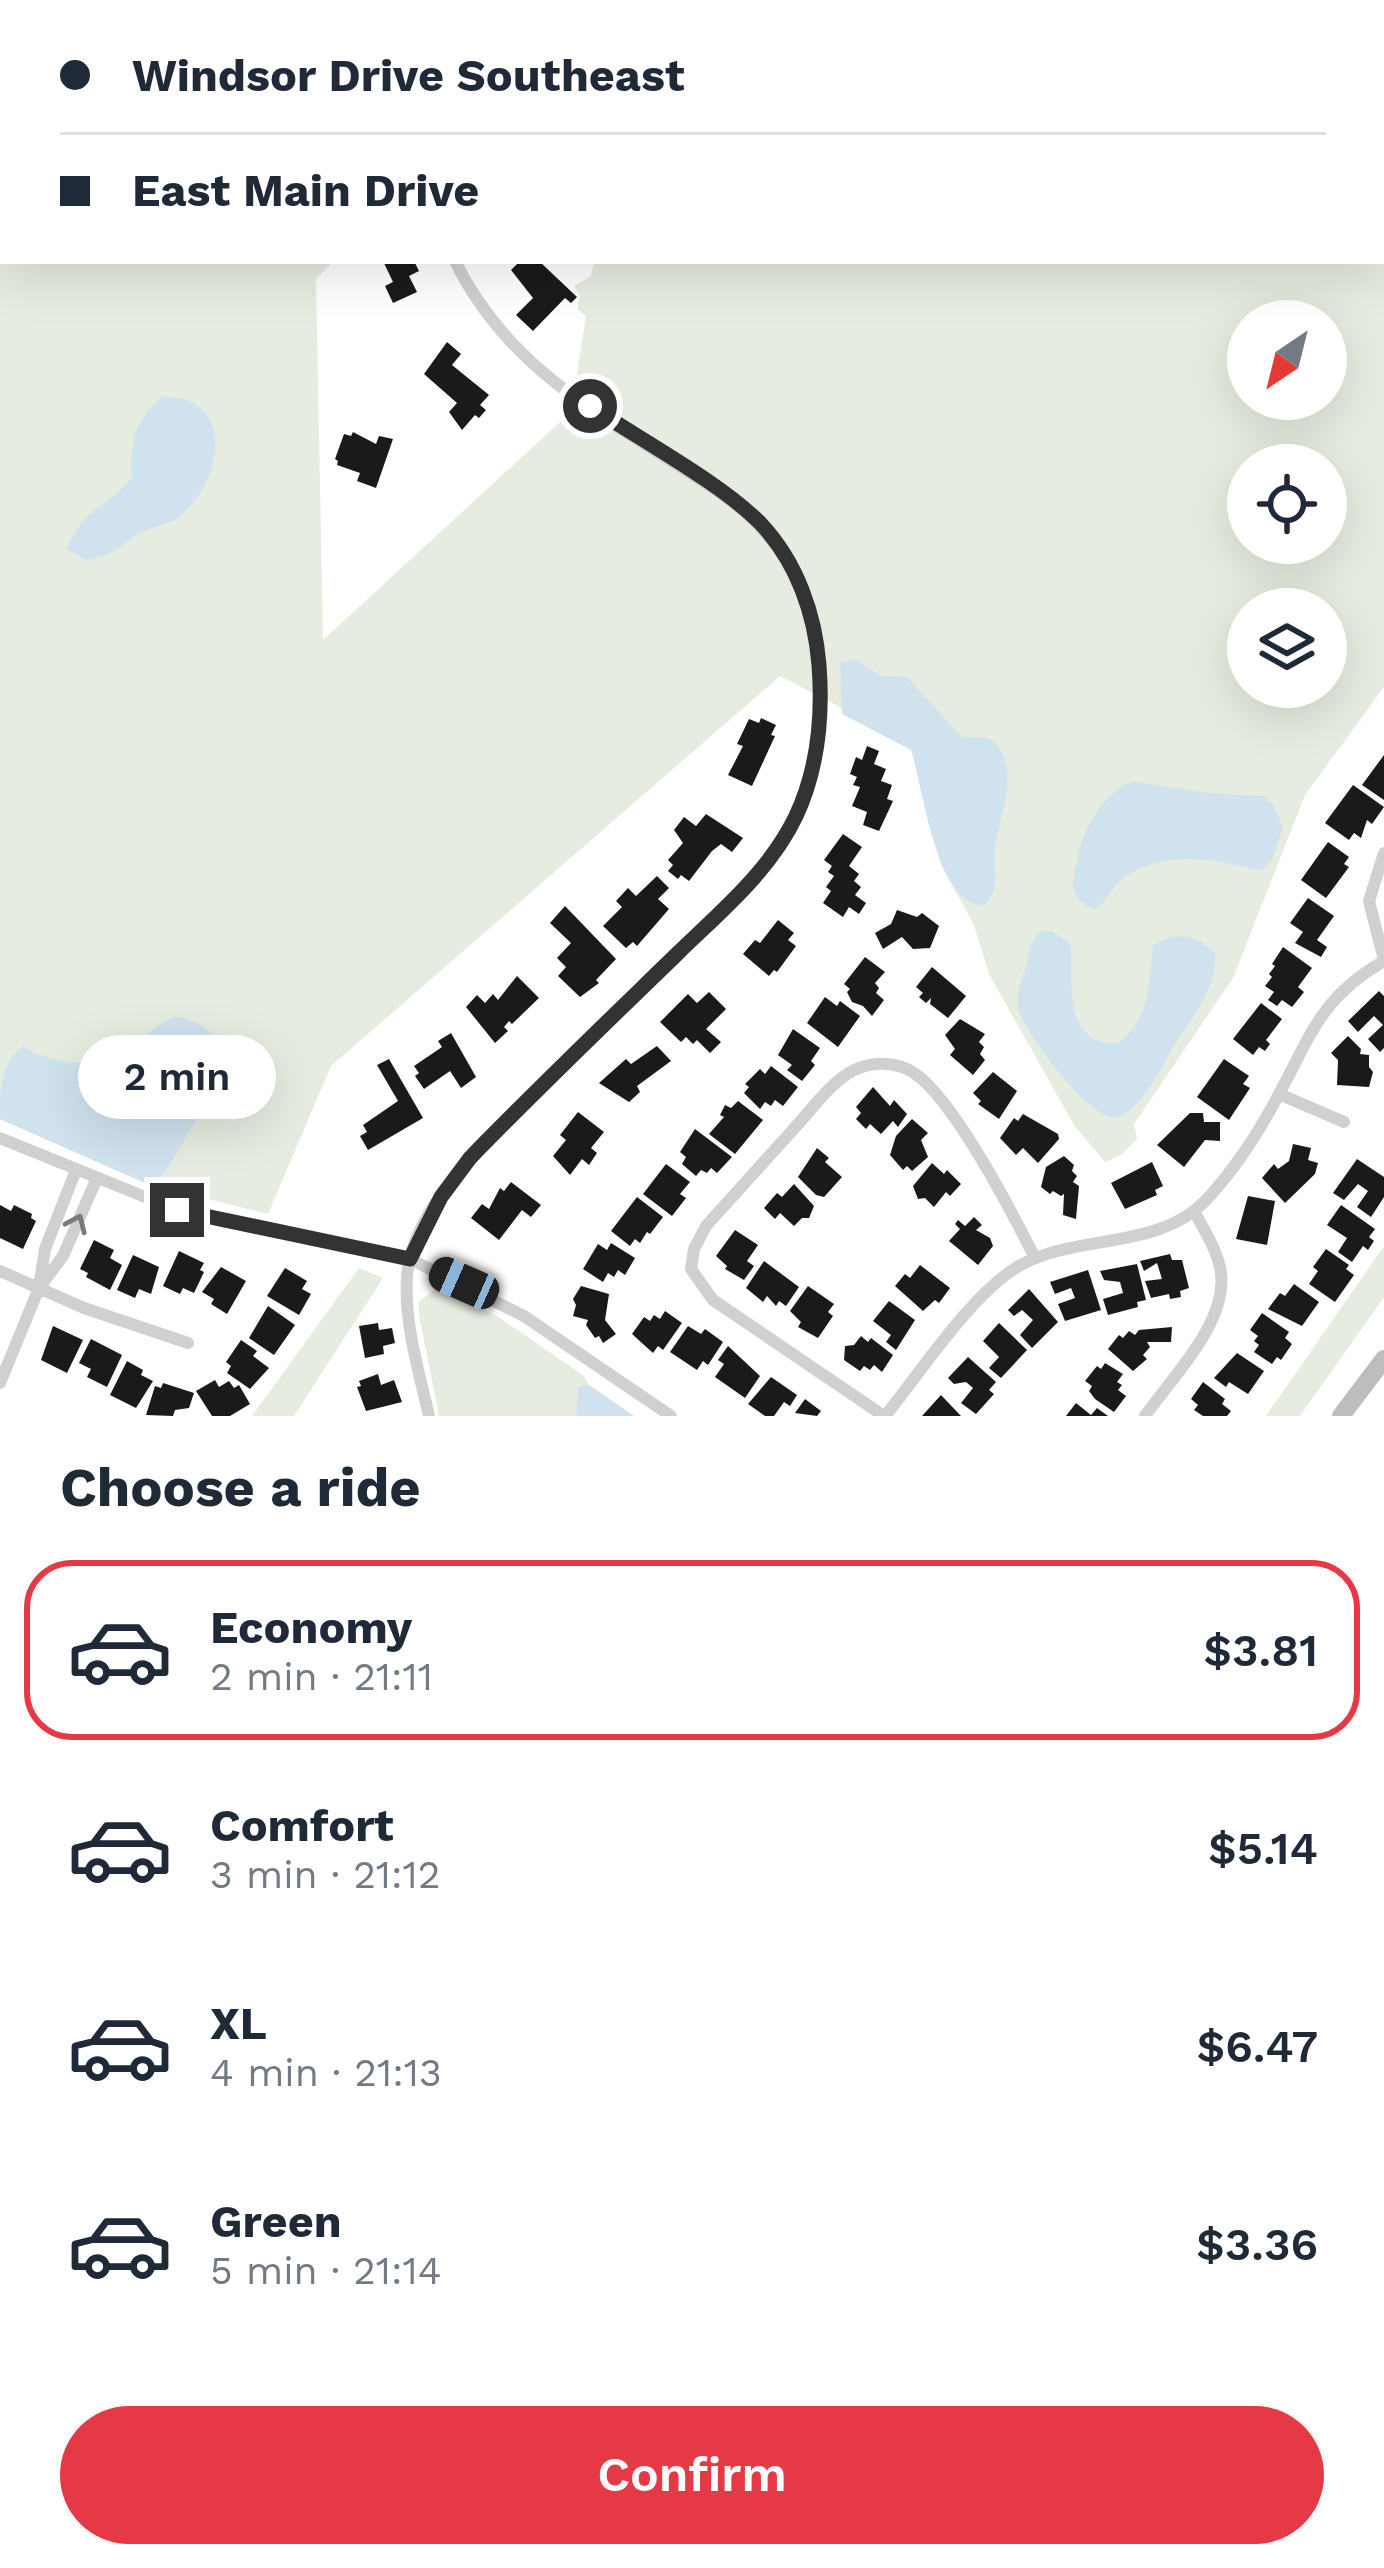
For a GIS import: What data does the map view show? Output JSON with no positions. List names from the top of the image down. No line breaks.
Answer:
{"north":"bottom left","page":{"banner":["Windsor Drive Southeast","East Main Drive"],"bubble":"2 min","heading":"Choose a ride","list":[{"name":"Economy","note":"2 min · 21:11","value":"$3.81"},{"name":"Comfort","note":"3 min · 21:12","value":"$5.14"},{"name":"XL","note":"4 min · 21:13","value":"$6.47"},{"name":"Green","note":"5 min · 21:14","value":"$3.36"}],"buttons":"Confirm"}}
